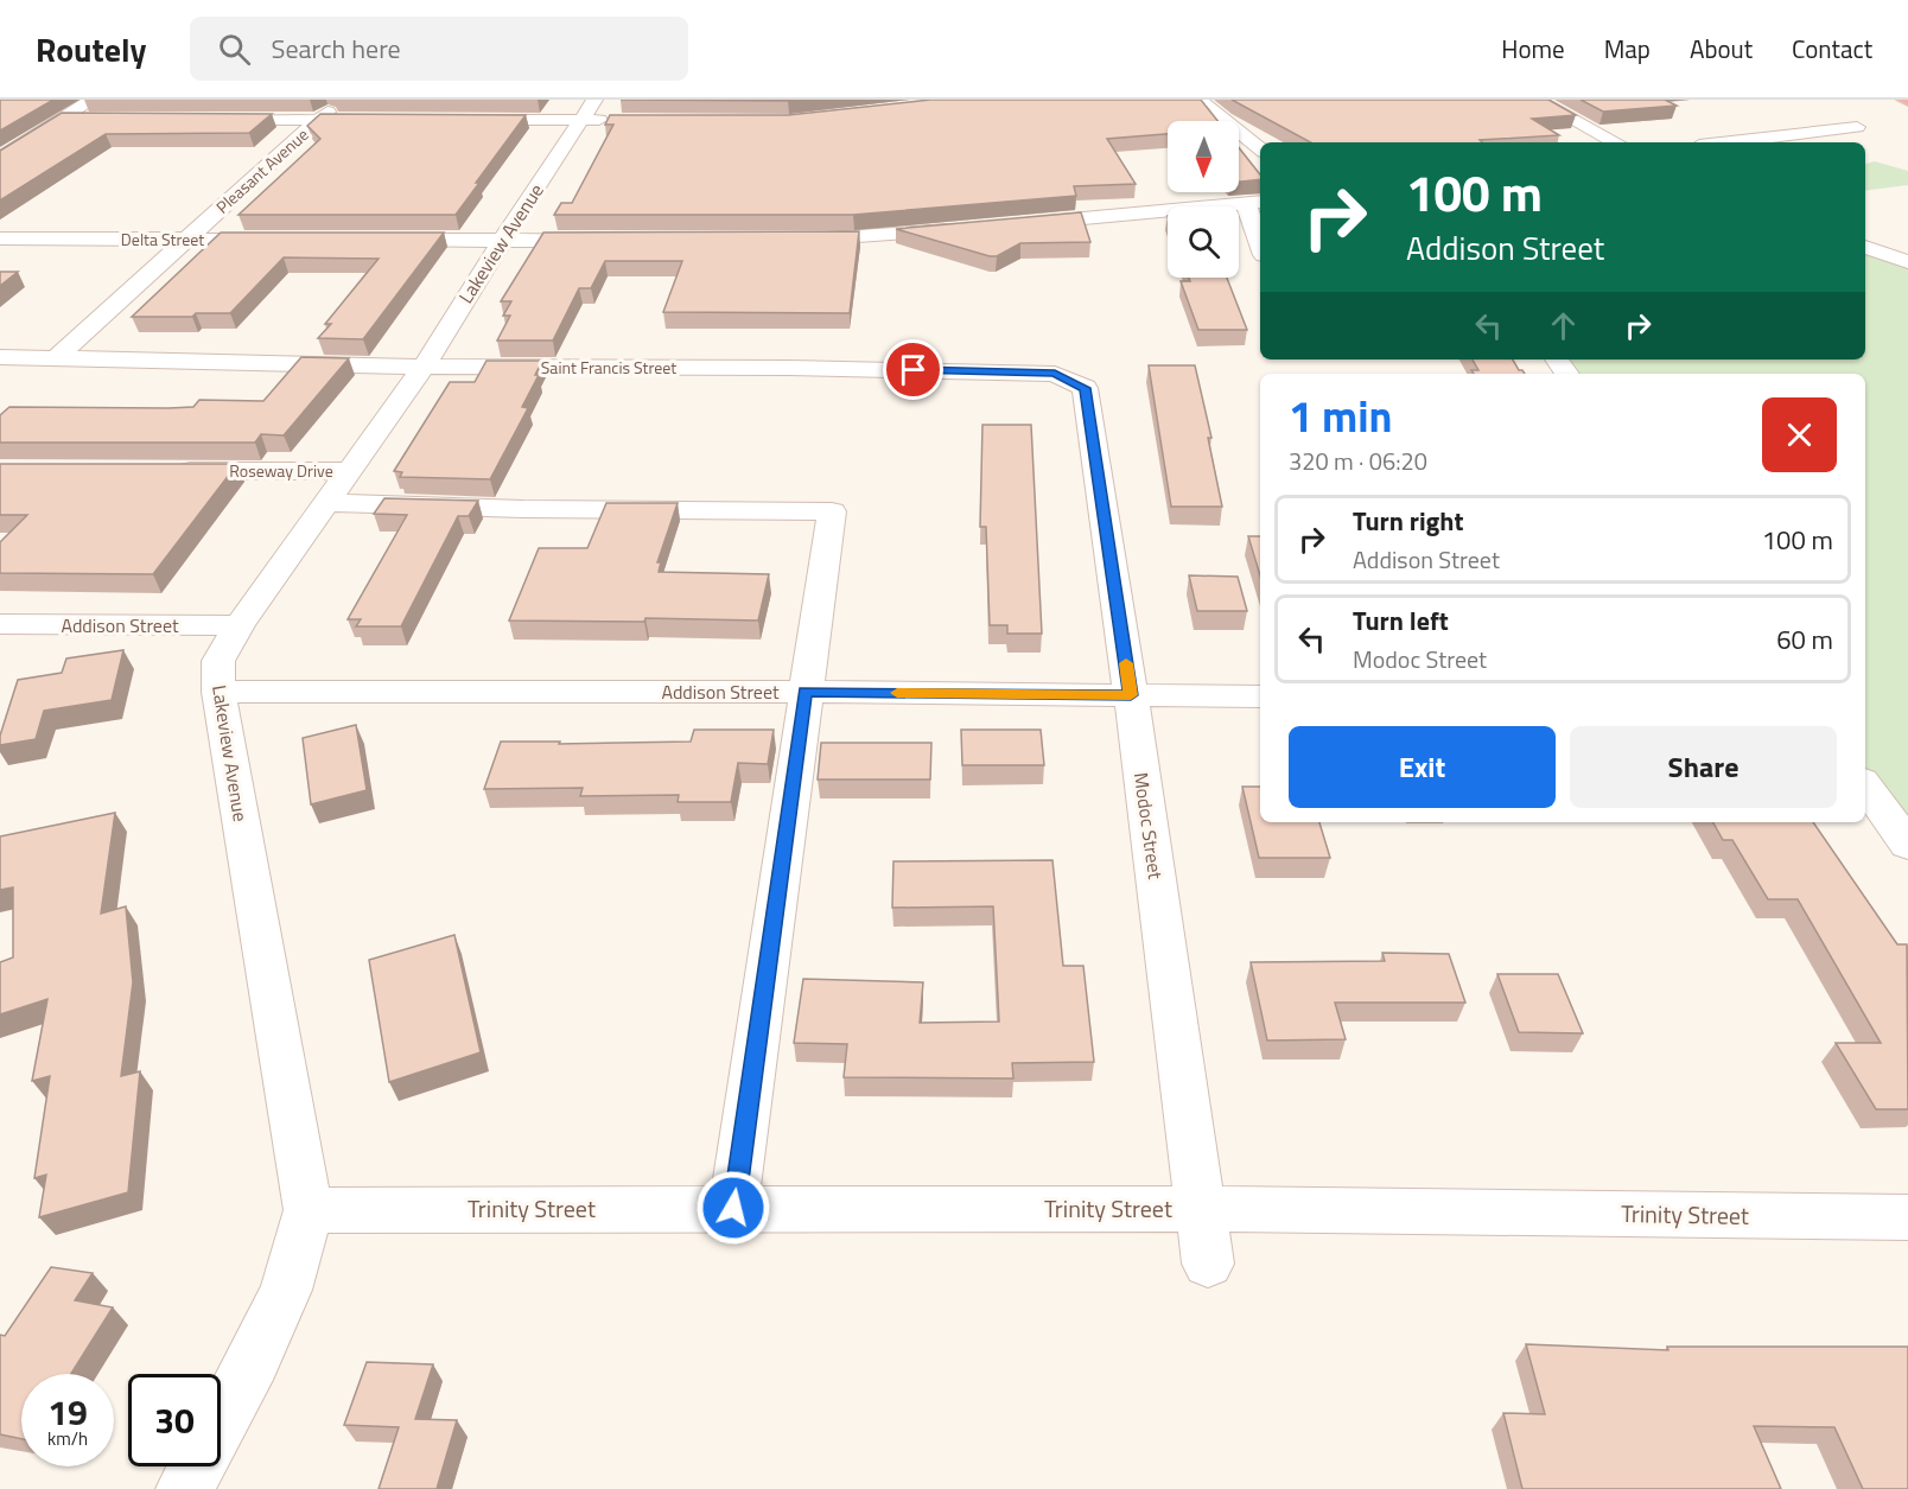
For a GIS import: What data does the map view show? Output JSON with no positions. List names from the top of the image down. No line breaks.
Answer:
{"streets":{"street":["Pleasant Avenue","Delta Street","Lakeview Avenue","Saint Francis Street","Roseway Drive","Addison Street","Modoc Street","Trinity Street"]},"crossings":[["Pleasant Avenue","Delta Street"],["Pleasant Avenue","Saint Francis Street"],["Lakeview Avenue","Saint Francis Street"],["Lakeview Avenue","Roseway Drive"],["Lakeview Avenue","Addison Street"],["Lakeview Avenue","Trinity Street"],["Saint Francis Street","Modoc Street"],["Addison Street","Modoc Street"],["Modoc Street","Trinity Street"]],"north":"bottom","page":{"header":"Routely","search":"Search here","nav":["Home","Map","About","Contact"],"turn":["100 m","Addison Street"],"heading":["1 min","320 m · 06:20"],"list":[{"name":"Turn right","note":"Addison Street","value":"100 m"},{"name":"Turn left","note":"Modoc Street","value":"60 m"}],"buttons":["Exit","Share"],"speed":"19 km/h","limit":"30"}}
